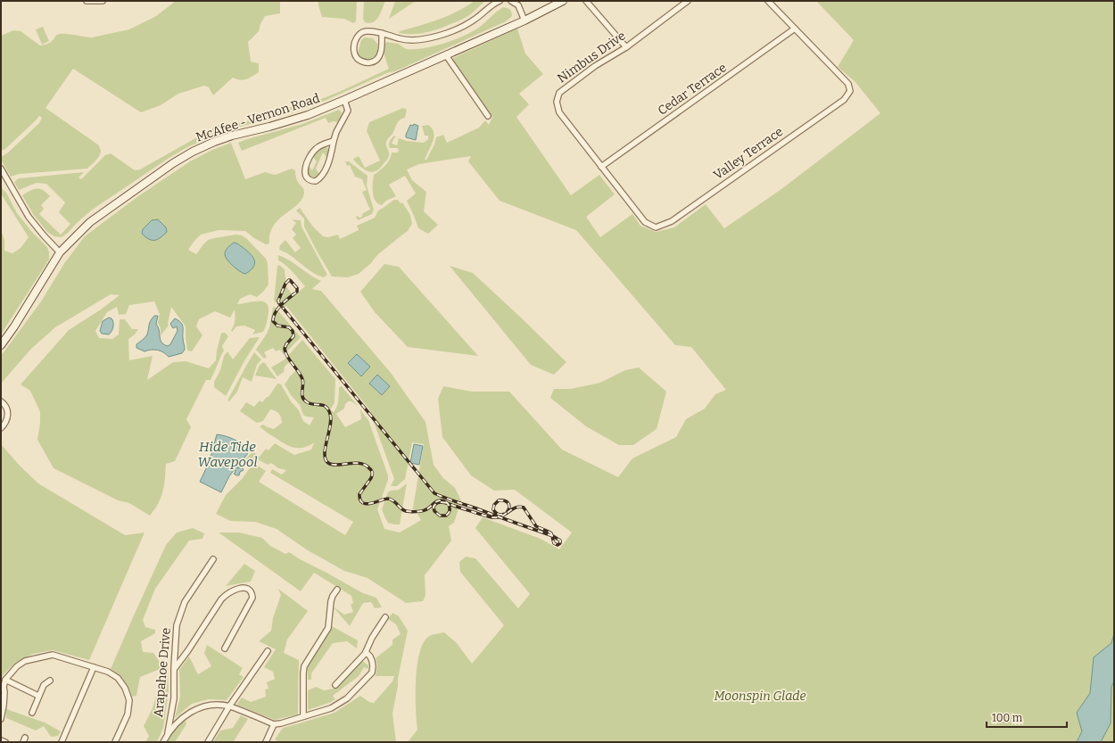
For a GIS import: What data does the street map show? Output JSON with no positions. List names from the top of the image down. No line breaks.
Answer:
{"streets":{"main road":["McAfee - Vernon Road"],"street":["Nimbus Drive","Cedar Terrace","Valley Terrace","Arapahoe Drive"]},"crossings":[["Nimbus Drive","Cedar Terrace"],["Nimbus Drive","Valley Terrace"],["Cedar Terrace","Valley Terrace"]],"water":["Hide Tide Wavepool"],"parks":["Moonspin Glade"],"scale_bar":"100 m"}
